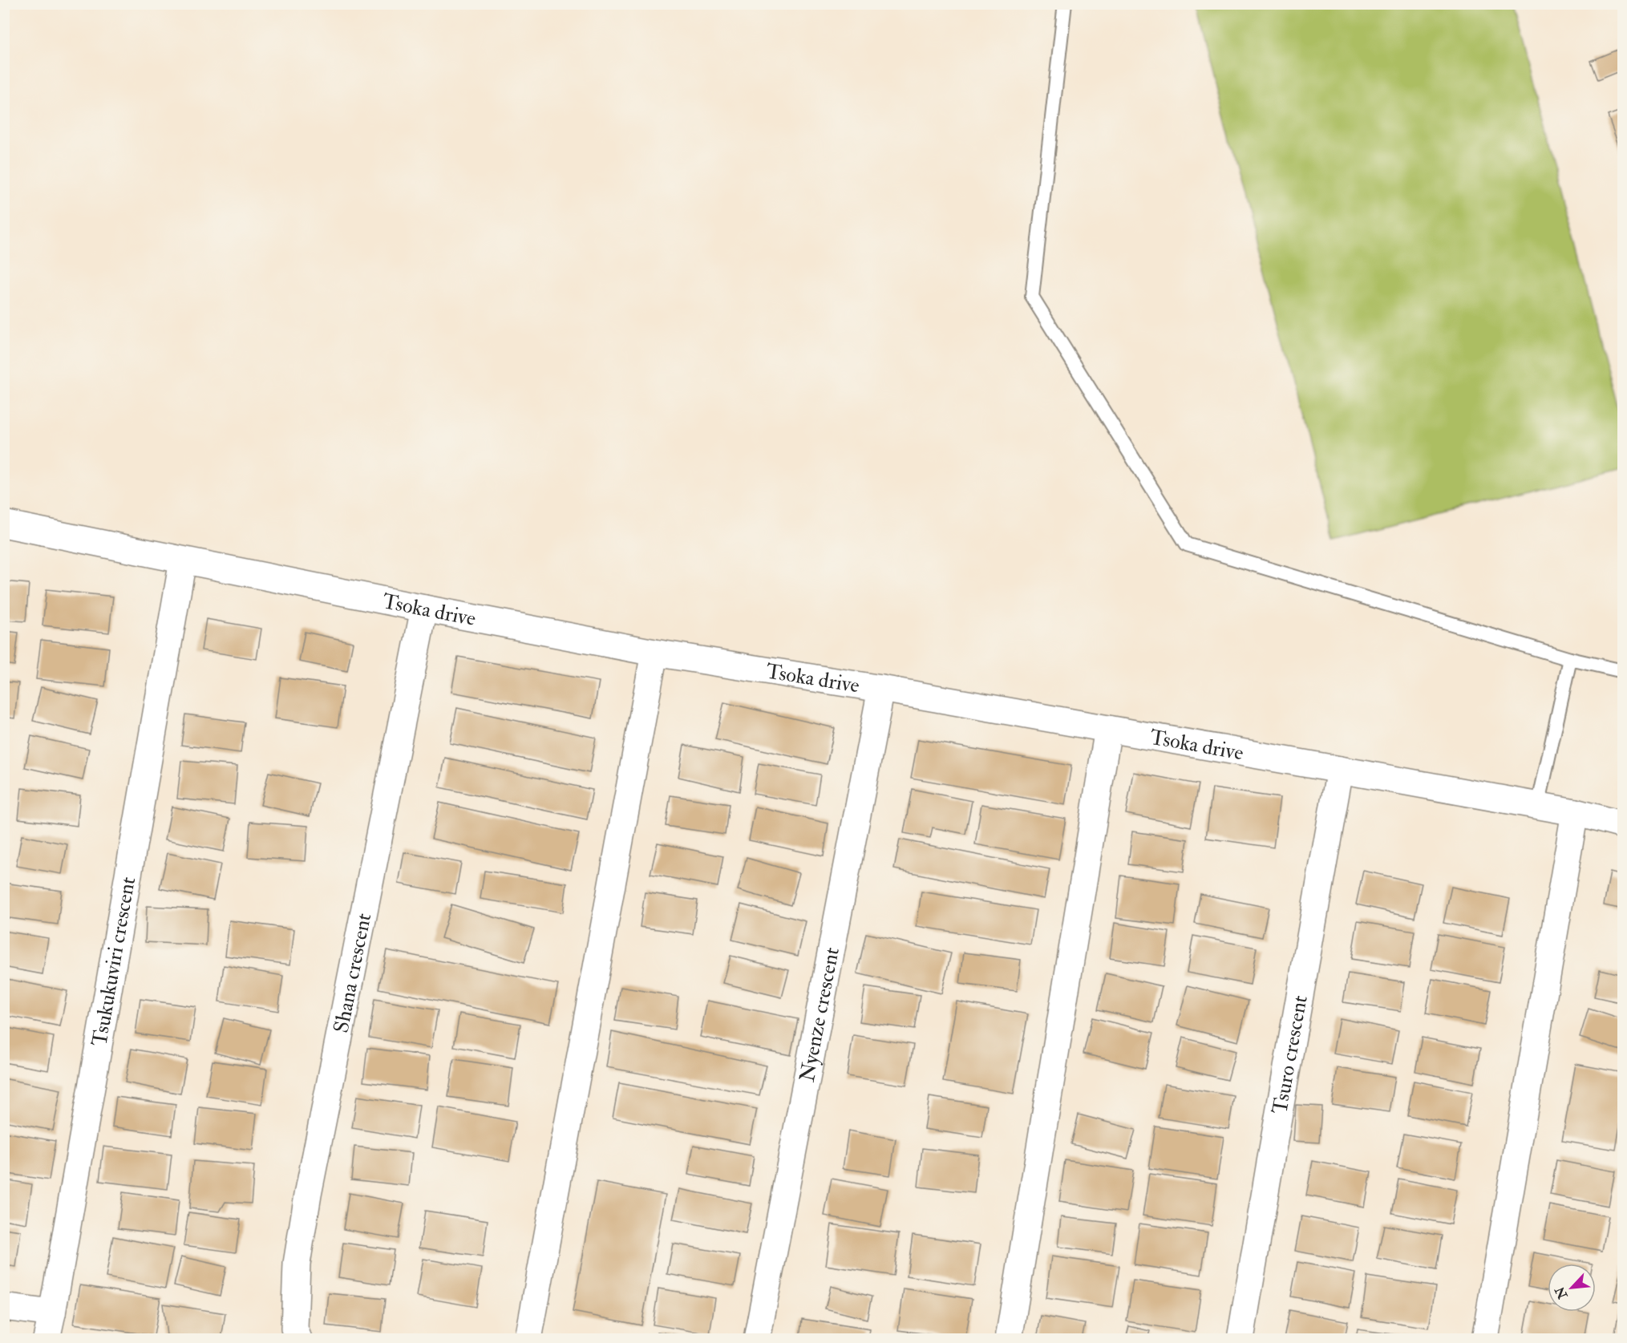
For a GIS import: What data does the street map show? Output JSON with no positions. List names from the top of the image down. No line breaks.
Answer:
{"streets":{"street":["Tsoka drive","Tsukukuviri crescent","Shana crescent","Nyenze crescent","Tsuro crescent"]},"crossings":[["Tsoka drive","Tsukukuviri crescent"],["Tsoka drive","Shana crescent"],["Tsoka drive","Nyenze crescent"],["Tsoka drive","Tsuro crescent"]],"north":"bottom left"}
